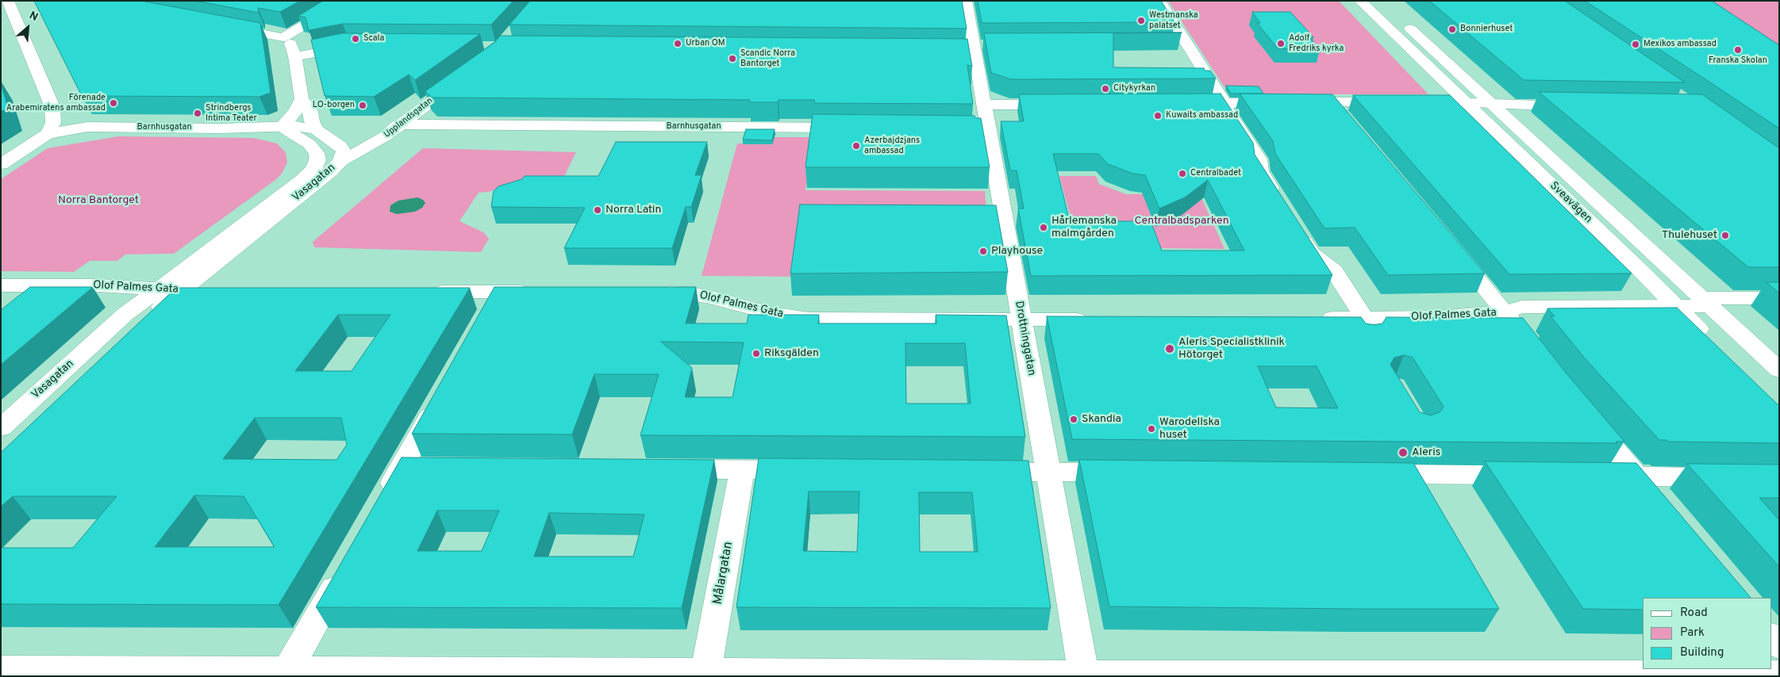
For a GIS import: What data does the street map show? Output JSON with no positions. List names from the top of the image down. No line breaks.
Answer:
{"streets":{"street":["Upplandsgatan","Barnhusgatan","Vasagatan","Sveavägen","Olof Palmes Gata","Drottninggatan","Målargatan"]},"crossings":[["Upplandsgatan","Barnhusgatan"],["Upplandsgatan","Vasagatan"],["Barnhusgatan","Vasagatan"],["Vasagatan","Olof Palmes Gata"],["Sveavägen","Olof Palmes Gata"],["Olof Palmes Gata","Drottninggatan"]],"parks":["Norra Bantorget","Centralbadsparken"],"places":["Westmanska palatset","Bonnierhuset","Scala","Urban OM","Adolf Fredriks kyrka","Mexikos ambassad","Franska Skolan","Scandic Norra Bantorget","Citykyrkan","Förenade Arabemiratens ambassad","LO-borgen","Strindbergs Intima Teater","Kuwaits ambassad","Azerbajdzjans ambassad","Centralbadet","Norra Latin","Hårlemanska malmgården","Thulehuset","Playhouse","Aleris Specialistklinik Hötorget","Riksgälden","Skandia","Warodellska huset","Aleris"],"legend":["Road","Park","Building"],"north":"top right"}
